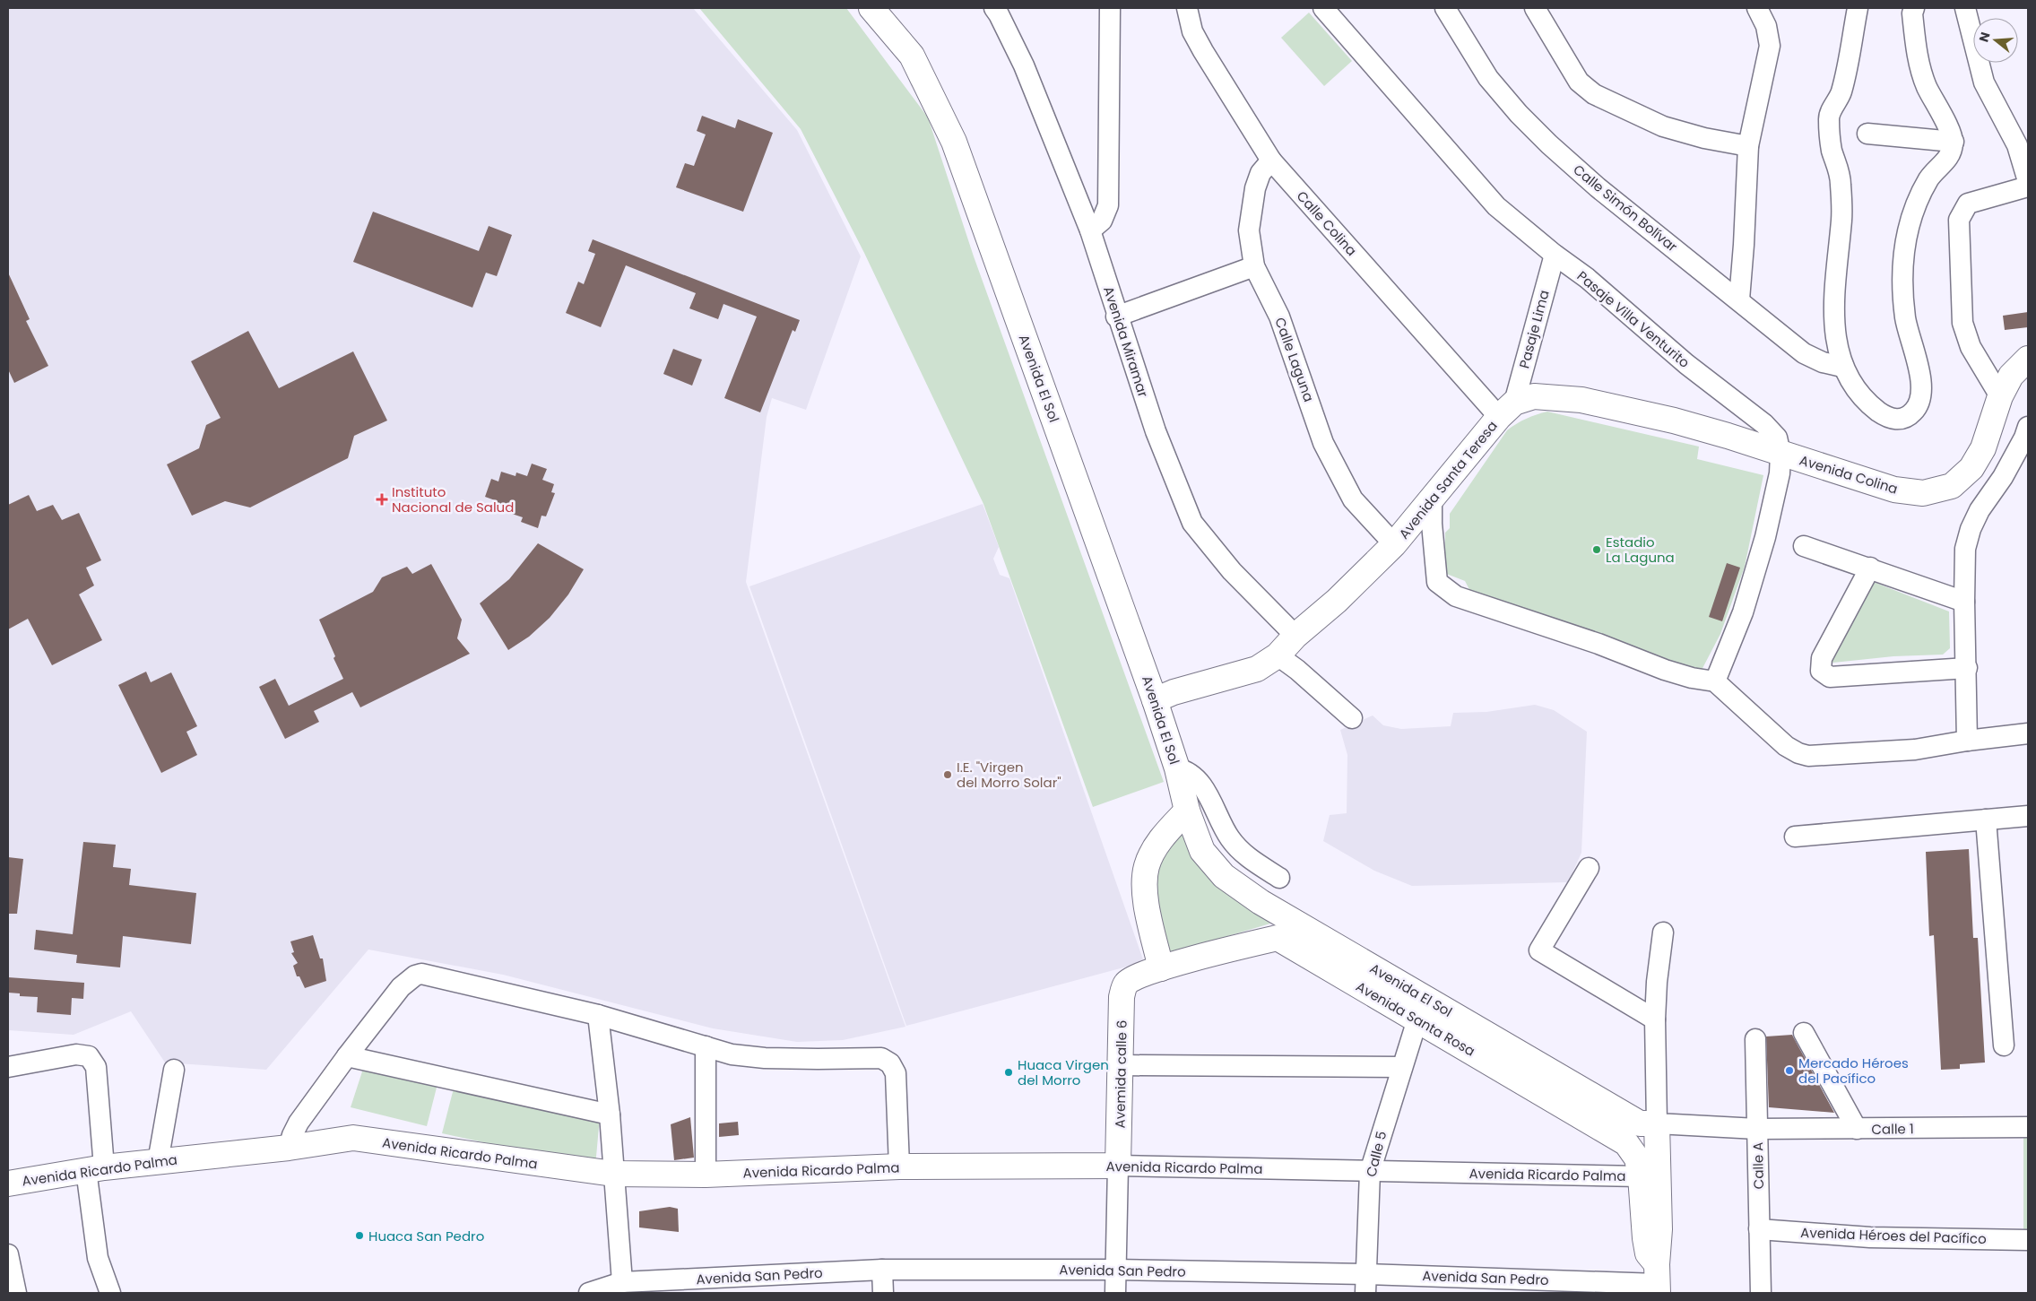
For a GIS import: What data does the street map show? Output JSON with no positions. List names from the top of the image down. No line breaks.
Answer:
{"streets":{"street":["Calle Simón Bolívar","Calle Colina","Pasaje Villa Venturito","Pasaje Lima","Avenida Miramar","Calle Laguna","Avenida El Sol","Avenida Colina","Avenida Santa Teresa","Avenida Santa Rosa","Avemida calle 6","Calle 1","Avenida Ricardo Palma","Calle 5","Calle A","Avenida Héroes del Pacífico","Avenida San Pedro"]},"crossings":[["Calle Colina","Pasaje Lima"],["Calle Colina","Calle Laguna"],["Calle Colina","Avenida Santa Teresa"],["Pasaje Villa Venturito","Pasaje Lima"],["Pasaje Villa Venturito","Avenida Colina"],["Pasaje Lima","Avenida Santa Teresa"],["Avenida Miramar","Avenida Santa Teresa"],["Calle Laguna","Avenida Santa Teresa"],["Avenida El Sol","Avenida Santa Teresa"],["Avenida El Sol","Calle 1"],["Avenida El Sol","Calle A"],["Avenida Santa Rosa","Avemida calle 6"],["Avenida Santa Rosa","Avenida Ricardo Palma"],["Avenida Santa Rosa","Calle 5"],["Avenida Santa Rosa","Avenida San Pedro"],["Avemida calle 6","Avenida Ricardo Palma"],["Calle 1","Calle A"],["Avenida Ricardo Palma","Calle 5"],["Calle 5","Avenida San Pedro"],["Calle A","Avenida Héroes del Pacífico"]],"places":{"health":["Instituto Nacional de Salud"],"other":["Estadio La Laguna","I.E. \"Virgen del Morro Solar\"","Mercado Héroes del Pacífico","Huaca Virgen del Morro","Huaca San Pedro"]},"north":"left"}
